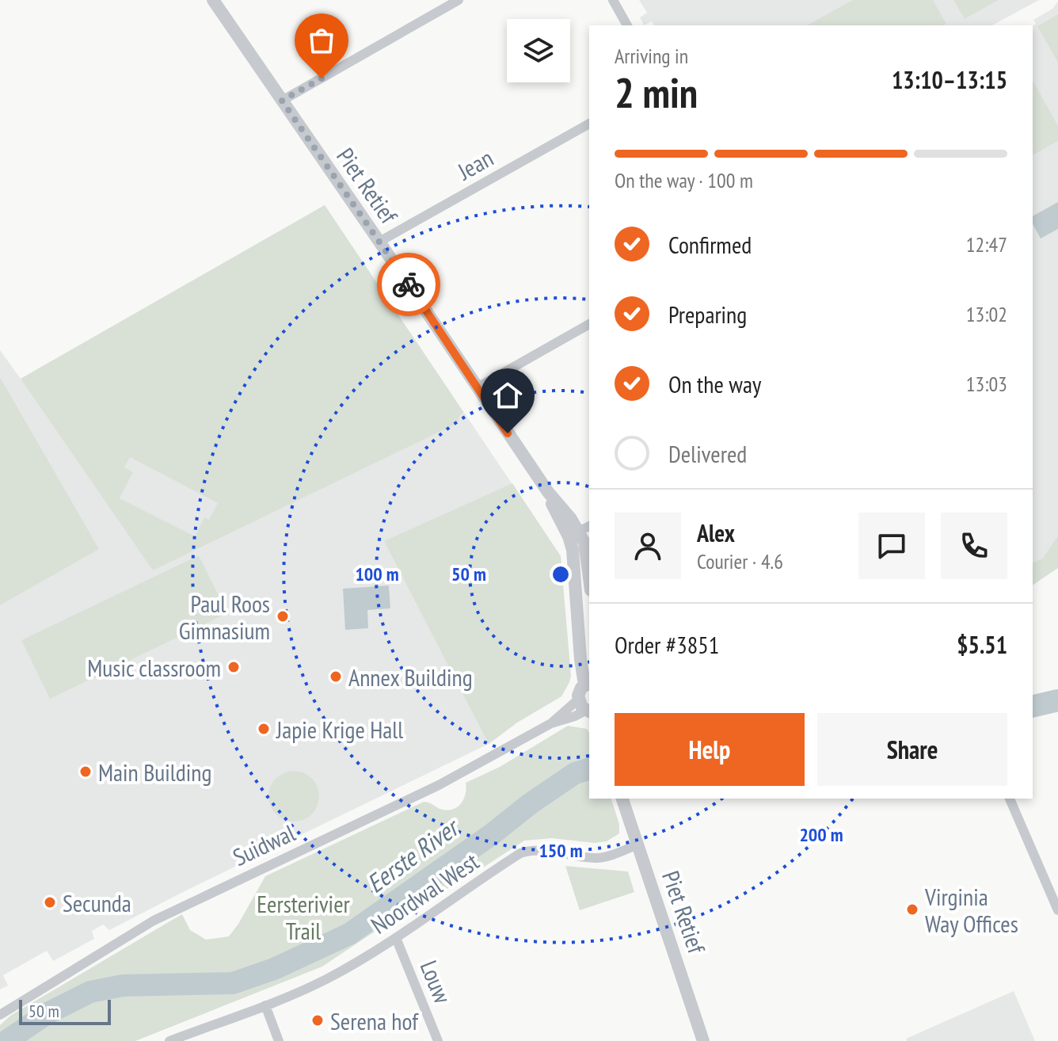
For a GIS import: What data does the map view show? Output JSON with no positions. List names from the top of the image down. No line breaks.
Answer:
{"streets":{"street":["Jean","Piet Retief","Suidwal","Noordwal West","Louw"]},"crossings":[["Jean","Piet Retief"],["Piet Retief","Noordwal West"],["Noordwal West","Louw"]],"water":["Eerste River"],"parks":["Eersterivier Trail"],"places":["Paul Roos Gimnasium","Music classroom","Annex Building","Japie Krige Hall","Main Building","Secunda","Virginia Way Offices","Serena hof"],"scale_bar":"50 m","page":{"heading":["2 min","Arriving in","13:10–13:15"],"panel":["Alex","Courier · 4.6","Order #3851","$5.51"],"bar":"On the way · 100 m","list":[["Confirmed","12:47"],["Preparing","13:02"],["On the way","13:03"],"Delivered"],"buttons":["Help","Share"],"scale":"50 m"},"rings":["100 m","50 m","200 m","150 m"]}
